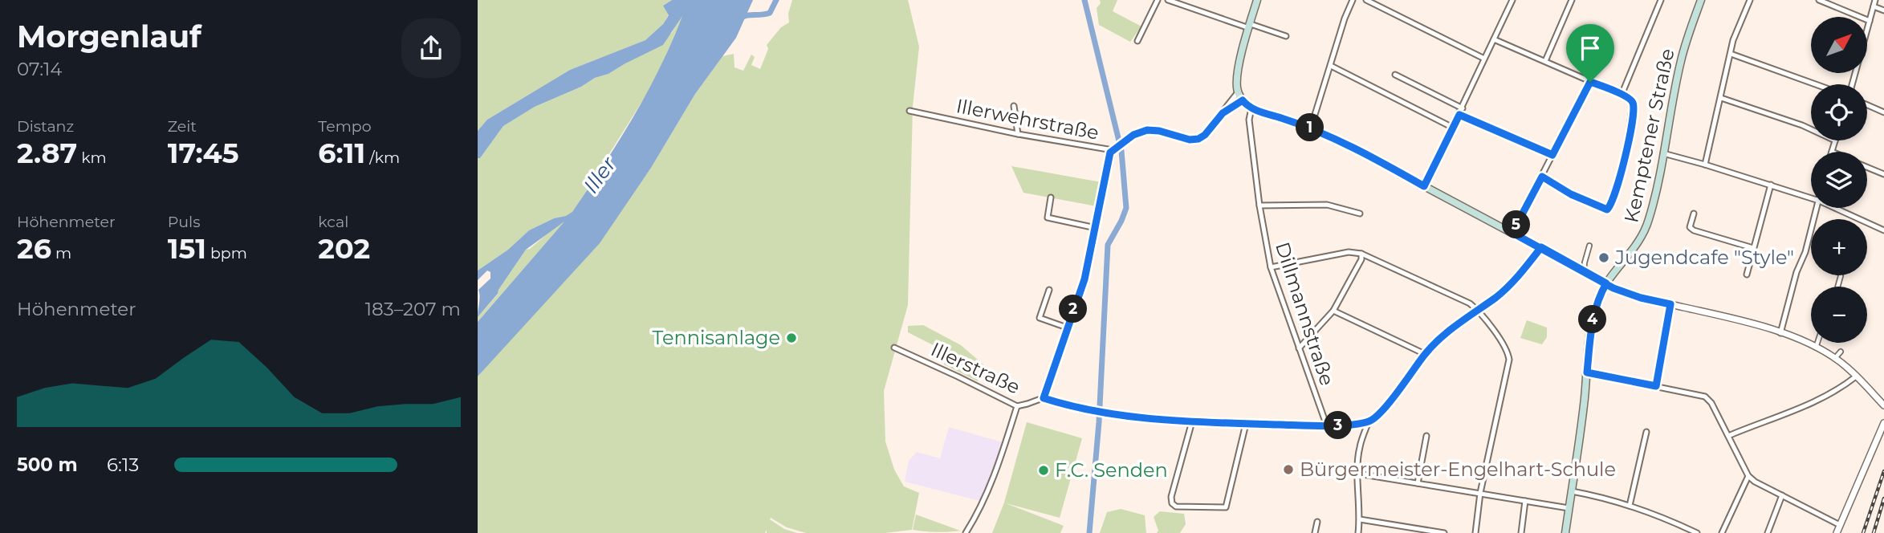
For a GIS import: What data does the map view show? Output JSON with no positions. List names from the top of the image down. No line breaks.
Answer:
{"streets":{"main road":["Kemptener Straße"],"street":["Illerwehrstraße","Dillmannstraße","Illerstraße"]},"crossings":[["Dillmannstraße","Illerstraße"]],"water":["Iller"],"places":["Jugendcafe \"Style\"","Tennisanlage","Bürgermeister-Engelhart-Schule","F.C. Senden"],"north":"top right","page":{"heading":["Morgenlauf","07:14"],"map_buttons":["+","−"],"stats":[["Distanz","2.87 km"],["Zeit","17:45"],["Tempo","6:11 /km"],["Höhenmeter","26 m"],["Puls","151 bpm"],["kcal","202"]],"pins":["1","5","2","4","3"],"chart":["Höhenmeter","183–207 m"],"list":[{"name":"500 m","note":"6:13"}]}}
